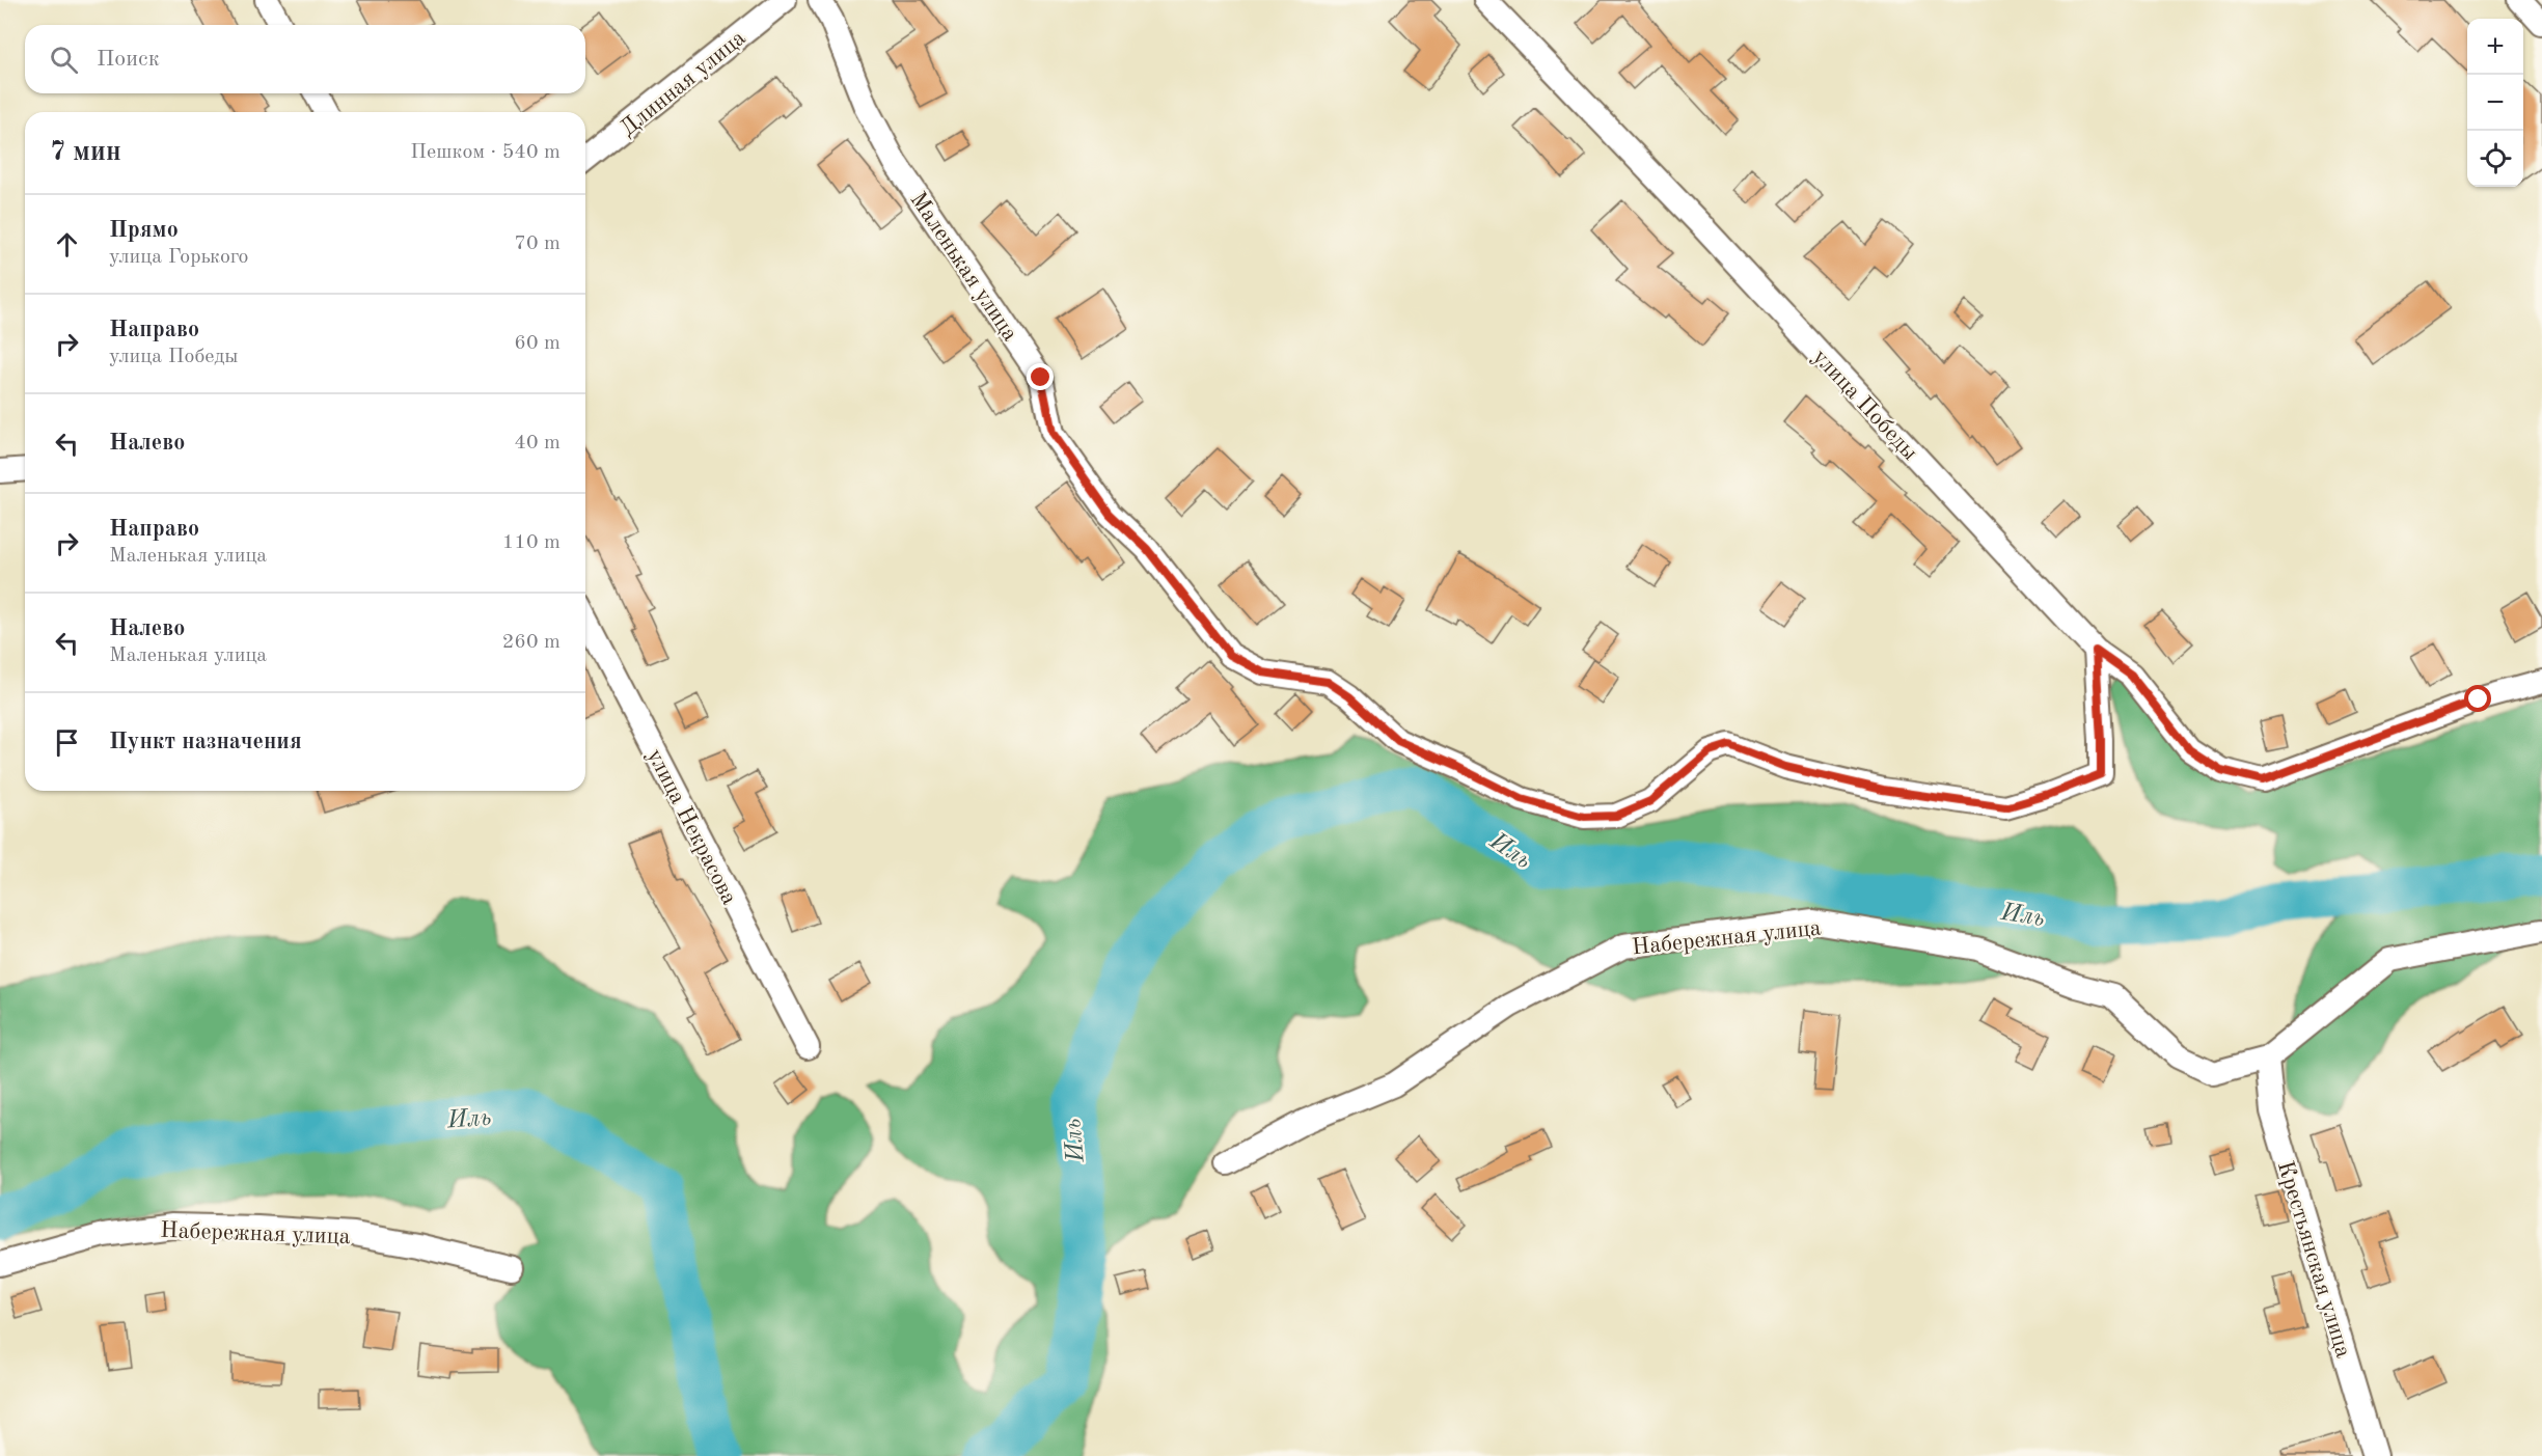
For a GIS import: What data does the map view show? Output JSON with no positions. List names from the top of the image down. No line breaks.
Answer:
{"streets":{"street":["Длинная улица","Маленькая улица","улица Победы","улица Некрасова","Набережная улица","Крестьянская улица"]},"crossings":[["Маленькая улица","улица Победы"],["Набережная улица","Крестьянская улица"]],"water":["Иль"],"page":{"map_buttons":["+","−"],"search":"Поиск","heading":["7 мин","Пешком · 540 m"],"list":[["Прямо","улица Горького","70 m"],["Направо","улица Победы","60 m"],["Налево","40 m"],["Направо","Маленькая улица","110 m"],["Налево","Маленькая улица","260 m"],"Пункт назначения"]}}
